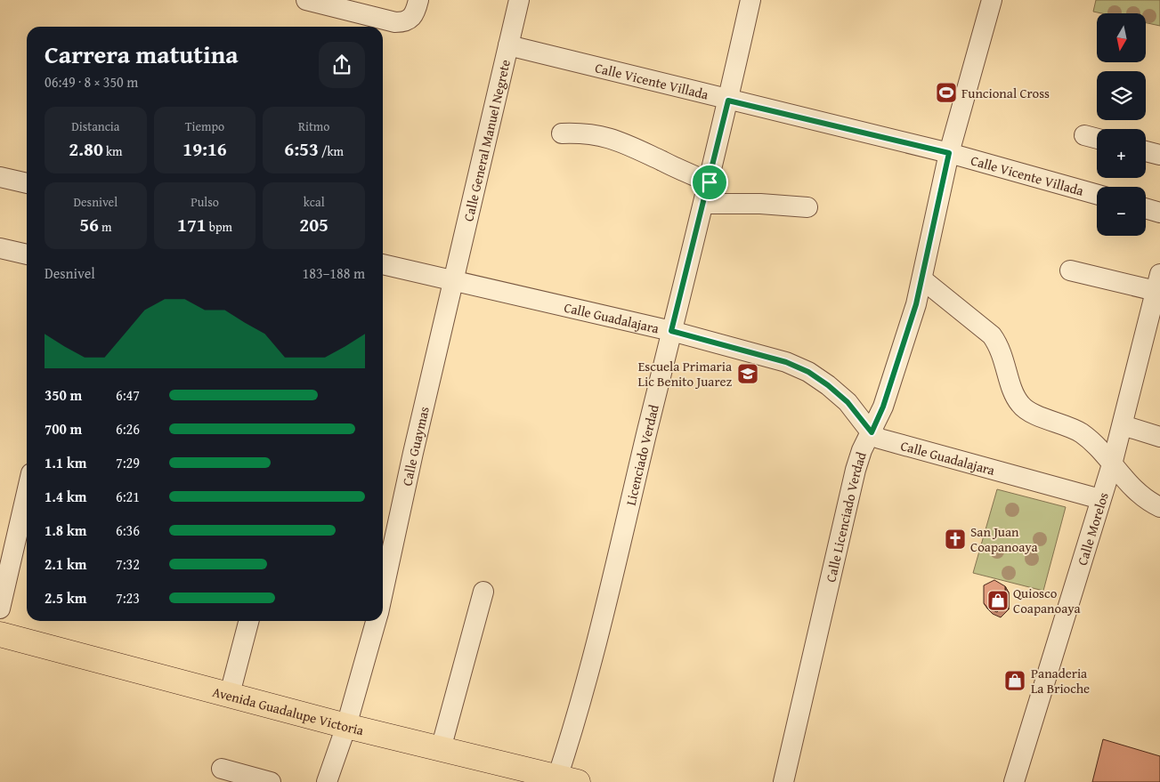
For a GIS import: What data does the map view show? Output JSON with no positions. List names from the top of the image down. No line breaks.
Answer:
{"streets":{"main road":["Avenida Guadalupe Victoria"],"street":["Calle Vicente Villada","Calle General Manuel Negrete","Calle Guadalajara","Calle Guaymas","Licenciado Verdad","Calle Licenciado Verdad","Calle Morelos"]},"crossings":[["Calle Vicente Villada","Calle General Manuel Negrete"],["Calle Vicente Villada","Licenciado Verdad"],["Calle Vicente Villada","Calle Licenciado Verdad"],["Calle General Manuel Negrete","Calle Guadalajara"],["Calle General Manuel Negrete","Calle Guaymas"],["Calle Guadalajara","Calle Guaymas"],["Calle Guadalajara","Licenciado Verdad"],["Calle Guadalajara","Calle Licenciado Verdad"],["Calle Guadalajara","Calle Morelos"],["Calle Guaymas","Avenida Guadalupe Victoria"],["Licenciado Verdad","Avenida Guadalupe Victoria"]],"places":{"sports":["Funcional Cross"],"school or university":["Escuela Primaria Lic Benito Juarez"],"church":["San Juan Coapanoaya"],"shop":["Quiosco Coapanoaya","Panaderia La Brioche"]},"north":"bottom","page":{"map_buttons":["+","−"],"heading":["Carrera matutina","06:49 · 8 × 350 m"],"stats":[["Distancia","2.80 km"],["Tiempo","19:16"],["Ritmo","6:53 /km"],["Desnivel","56 m"],["Pulso","171 bpm"],["kcal","205"]],"chart":["Desnivel","183–188 m"],"list":[{"name":"350 m","note":"6:47"},{"name":"700 m","note":"6:26"},{"name":"1.1 km","note":"7:29"},{"name":"1.4 km","note":"6:21"},{"name":"1.8 km","note":"6:36"},{"name":"2.1 km","note":"7:32"},{"name":"2.5 km","note":"7:23"}]}}
